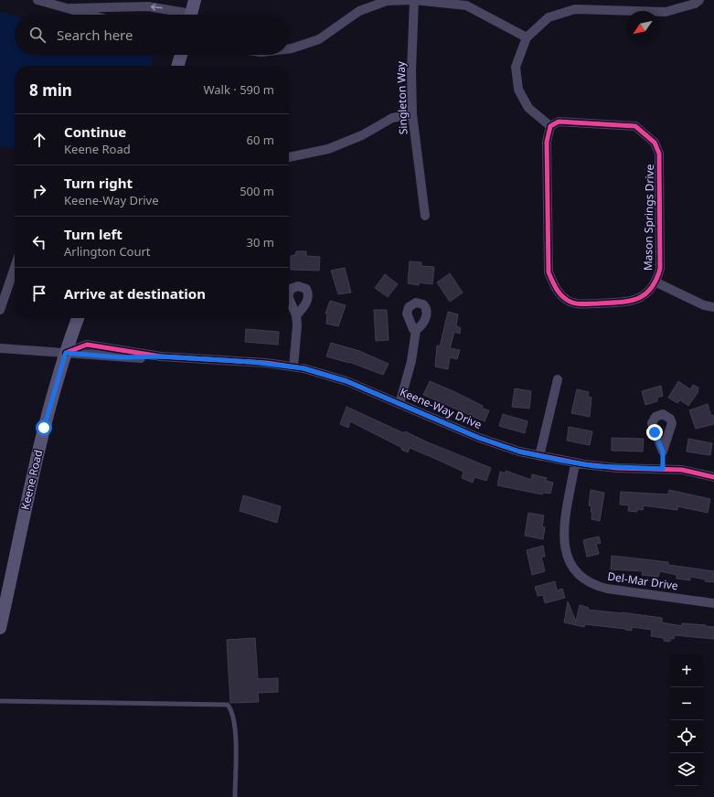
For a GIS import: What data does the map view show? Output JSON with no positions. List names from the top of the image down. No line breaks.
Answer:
{"streets":{"main road":["Keene Road"],"street":["Singleton Way","Mason Springs Drive","Keene-Way Drive","Del-Mar Drive"]},"crossings":[["Keene-Way Drive","Keene Road"],["Keene-Way Drive","Del-Mar Drive"]],"north":"bottom left","page":{"search":"Search here","heading":["8 min","Walk · 590 m"],"list":[["Continue","Keene Road","60 m"],["Turn right","Keene-Way Drive","500 m"],["Turn left","Arlington Court","30 m"],"Arrive at destination"],"map_buttons":["+","−"]}}
